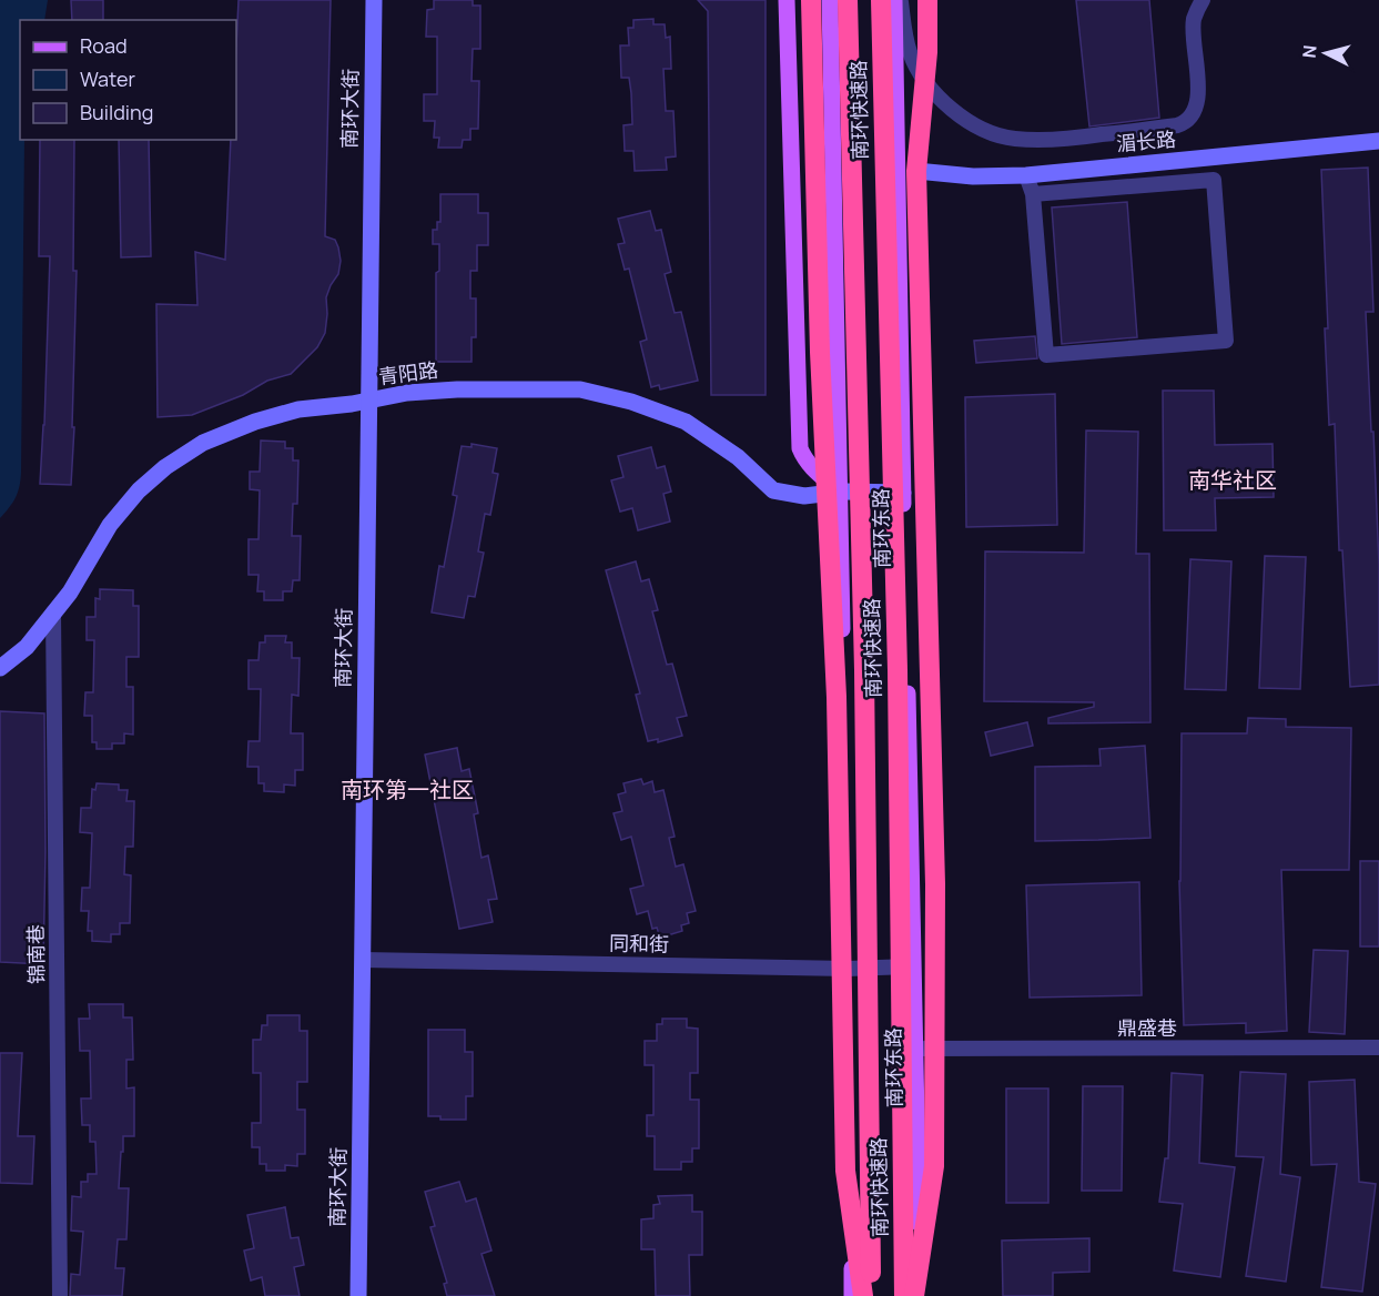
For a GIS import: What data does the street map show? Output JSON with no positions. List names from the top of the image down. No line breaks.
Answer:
{"streets":{"highway":["南环快速路"],"main road":["南环东路"],"street":["南环大街","湄长路","青阳路","同和街","锦南巷","鼎盛巷"]},"crossings":[["南环大街","青阳路"],["南环大街","同和街"],["青阳路","南环东路"],["青阳路","锦南巷"],["南环东路","同和街"],["南环东路","鼎盛巷"]],"districts":["南华社区","南环第一社区"],"legend":["Road","Water","Building"],"north":"left"}
